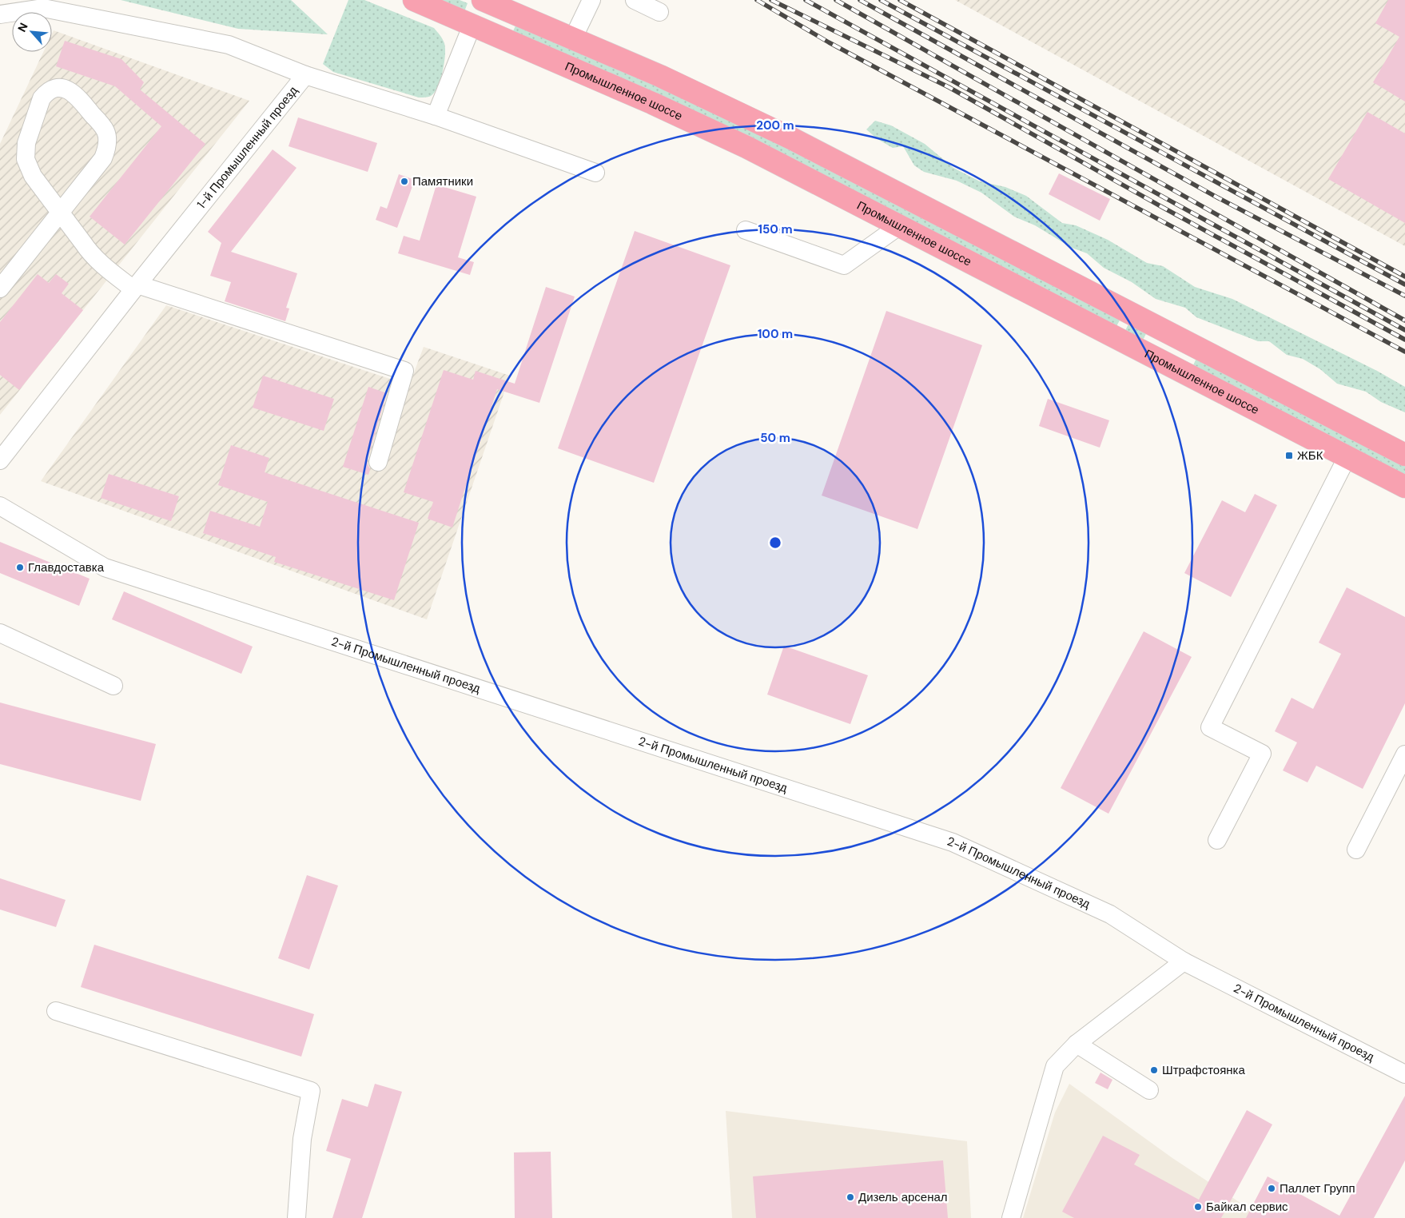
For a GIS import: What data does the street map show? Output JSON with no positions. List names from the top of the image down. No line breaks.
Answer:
{"streets":{"main road":["Промышленное шоссе"],"lane":["1-й Промышленный проезд","2-й Промышленный проезд"]},"places":{"other":["Памятники","Главдоставка","Штрафстоянка","Паллет Групп","Дизель арсенал","Байкал сервис"],"transit":["ЖБК"]},"north":"top left","rings":["200 m","150 m","100 m","50 m"]}
